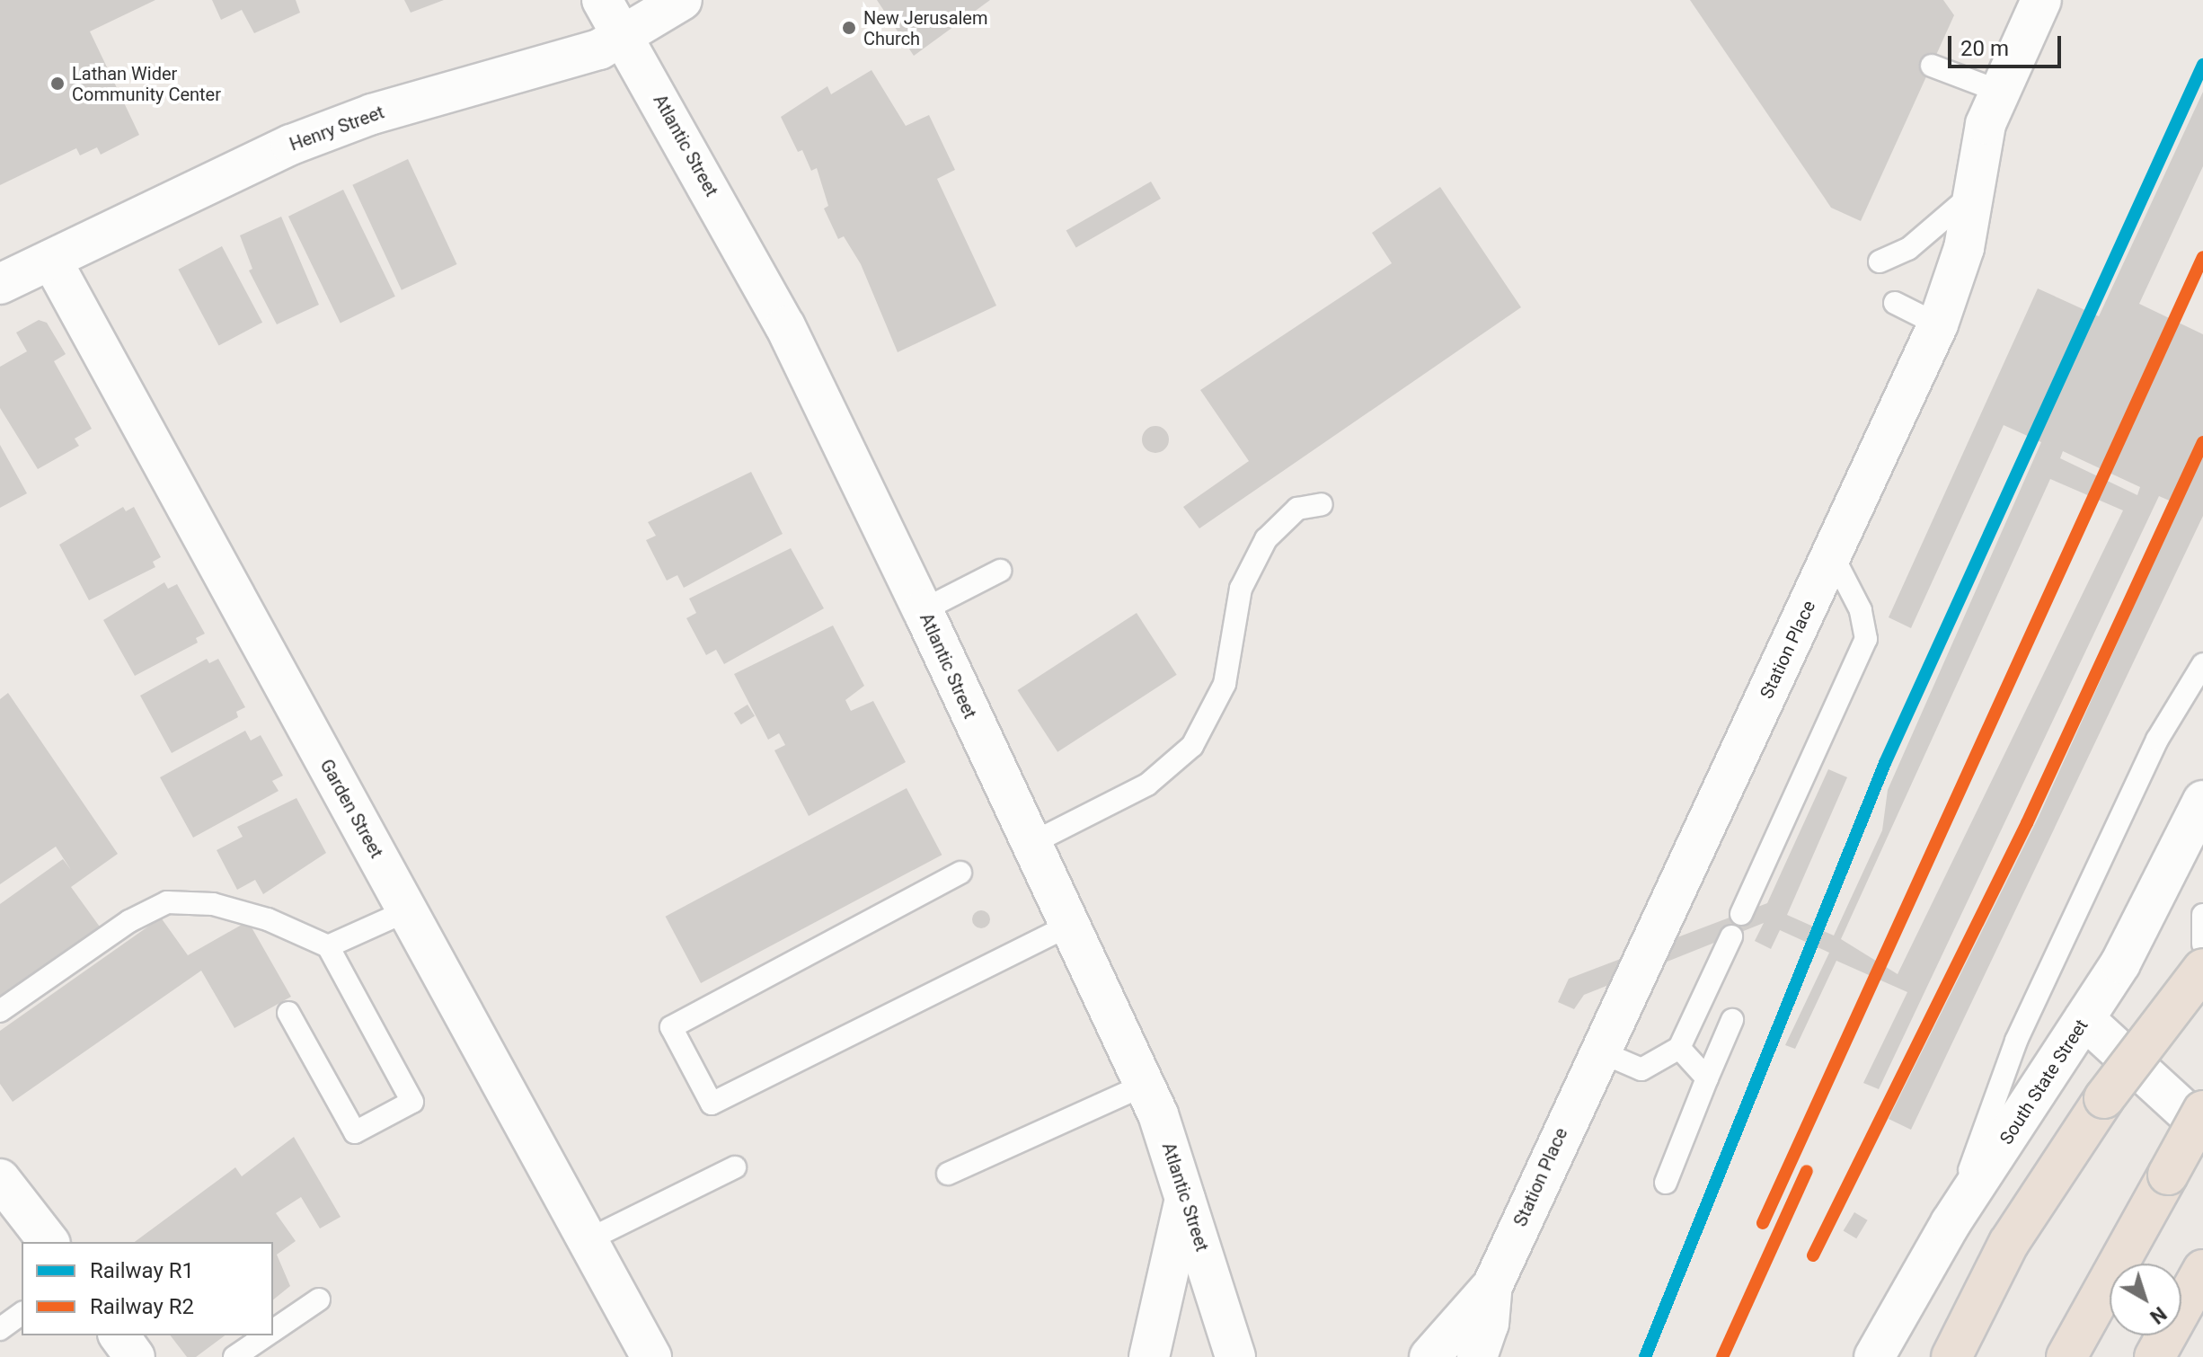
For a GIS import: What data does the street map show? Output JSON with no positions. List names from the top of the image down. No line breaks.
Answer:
{"streets":{"street":["Henry Street","Atlantic Street","Station Place","Garden Street","South State Street"]},"crossings":[["Henry Street","Atlantic Street"],["Henry Street","Garden Street"]],"places":["New Jerusalem Church","Lathan Wider Community Center"],"lines":["rail line R1","rail line R2"],"legend":["Railway R1","Railway R2"],"scale_bar":"20 m","north":"bottom right"}
